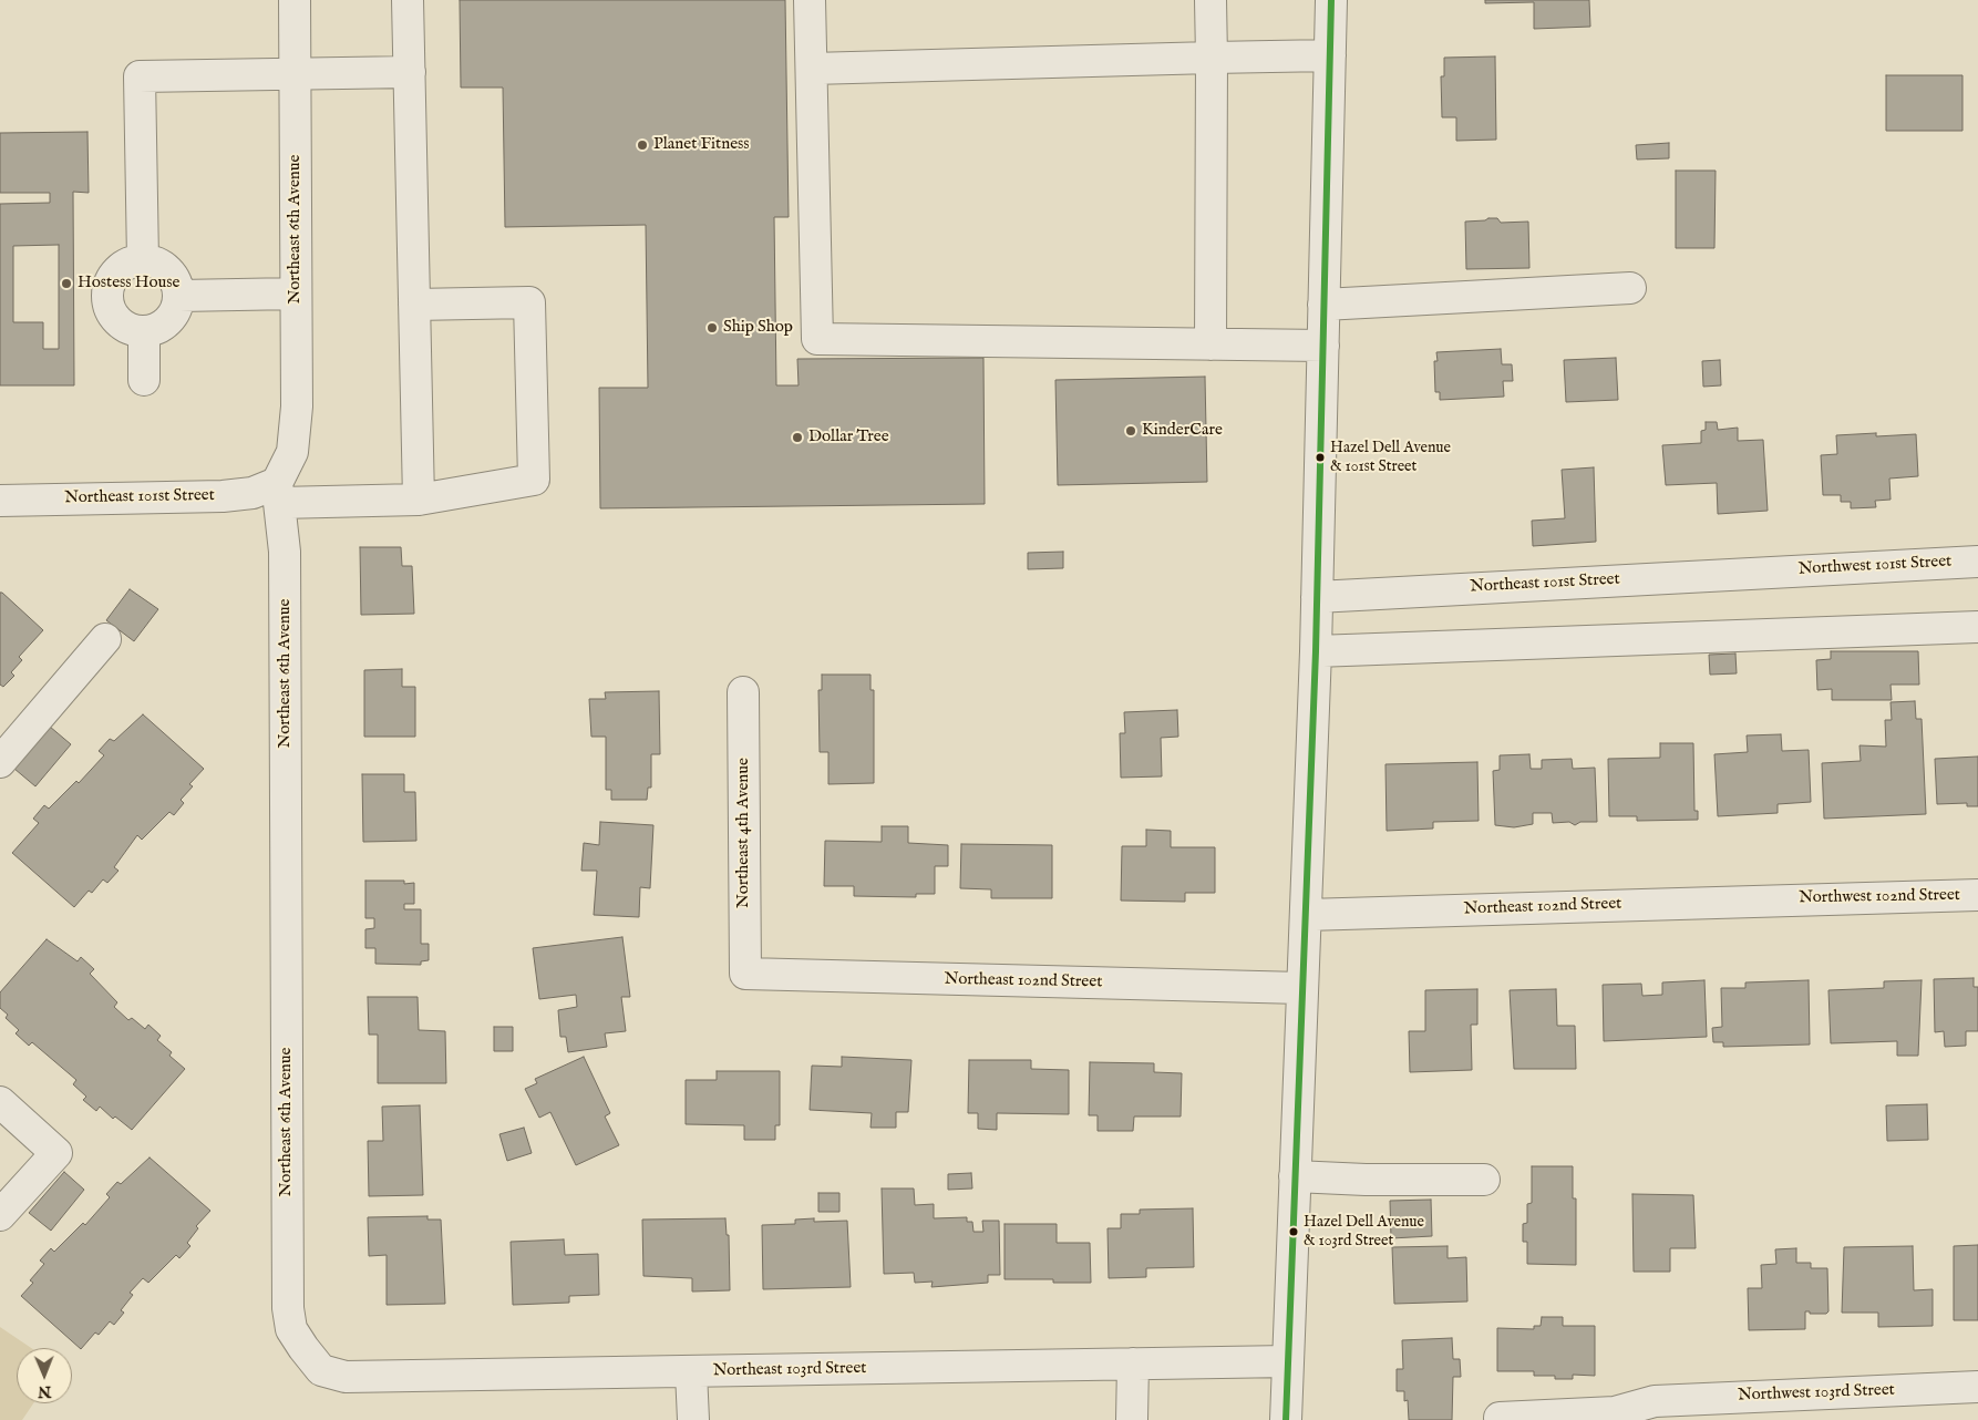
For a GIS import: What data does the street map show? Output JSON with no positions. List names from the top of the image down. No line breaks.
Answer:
{"streets":{"street":["Northeast 6th Avenue","Northeast 101st Street","Northwest 101st Street","Northeast 4th Avenue","Northwest 102nd Street","Northeast 102nd Street","Northeast 103rd Street","Northwest 103rd Street"]},"crossings":[["Northeast 6th Avenue","Northeast 101st Street"],["Northeast 6th Avenue","Northeast 103rd Street"],["Northeast 101st Street","Northwest 101st Street"],["Northeast 4th Avenue","Northeast 102nd Street"],["Northwest 102nd Street","Northeast 102nd Street"]],"places":["Planet Fitness","Hostess House","Ship Shop","KinderCare","Dollar Tree","Hazel Dell Avenue & 101st Street","Hazel Dell Avenue & 103rd Street"],"north":"bottom"}
